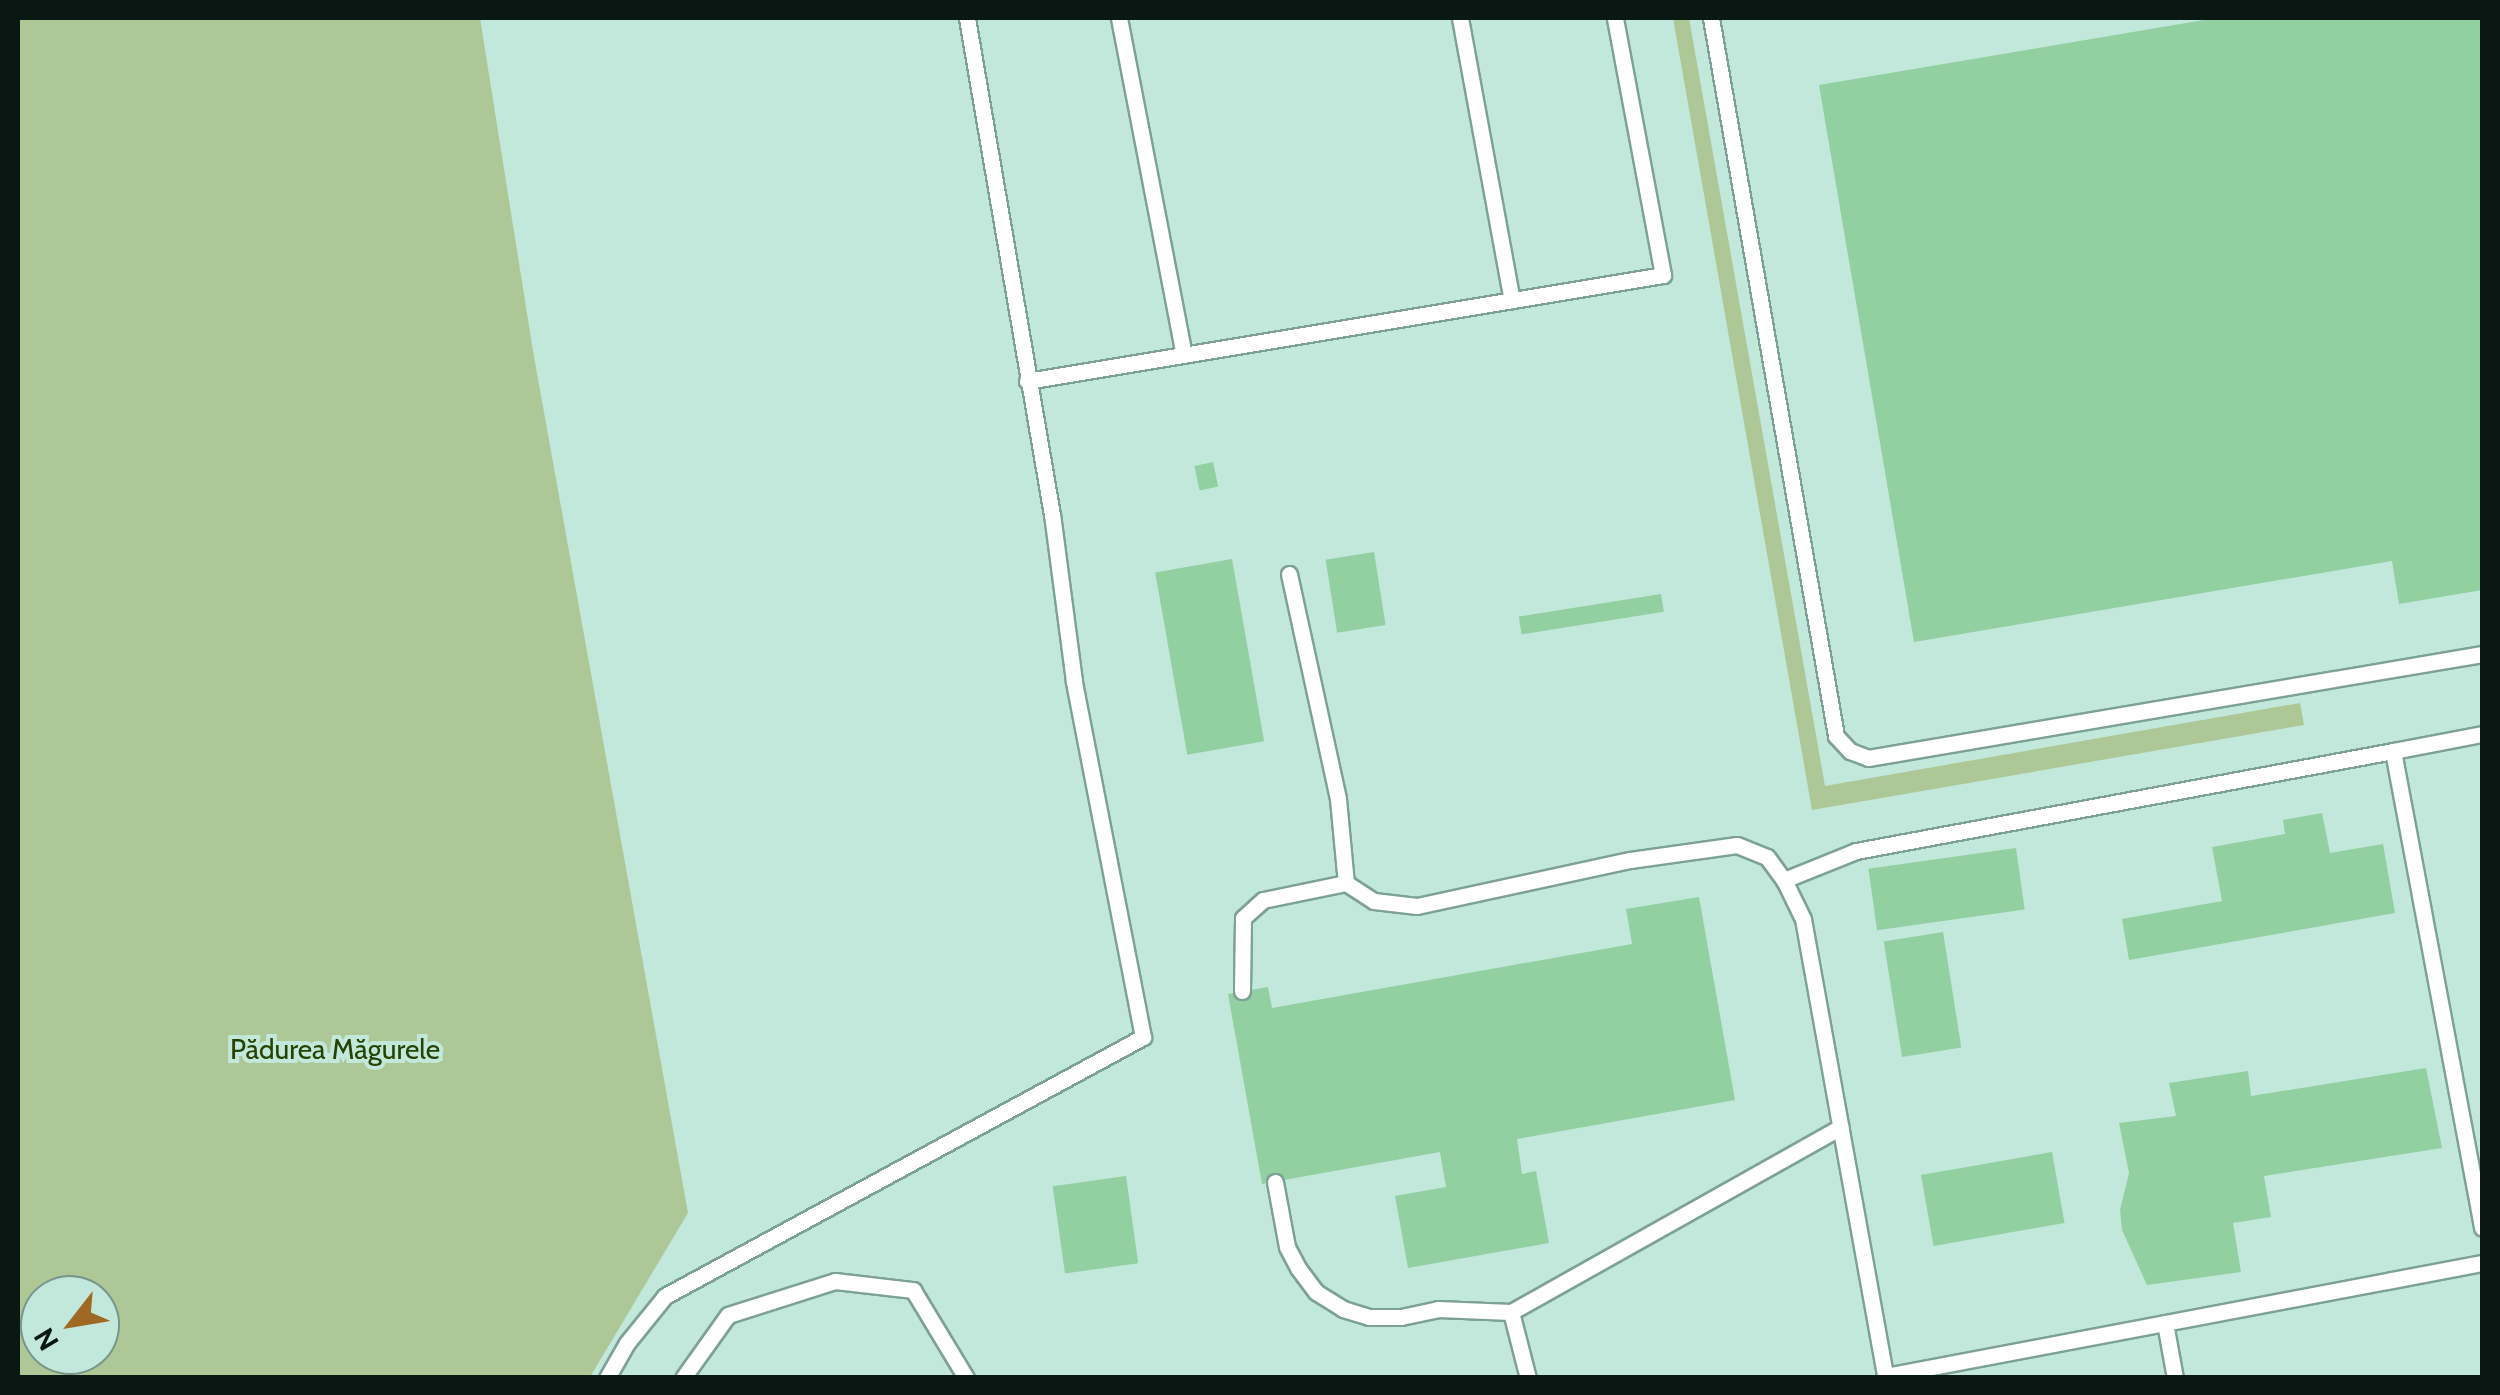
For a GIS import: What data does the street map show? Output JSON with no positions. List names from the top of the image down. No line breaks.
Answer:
{"parks":["Pădurea Măgurele"],"north":"bottom left"}
